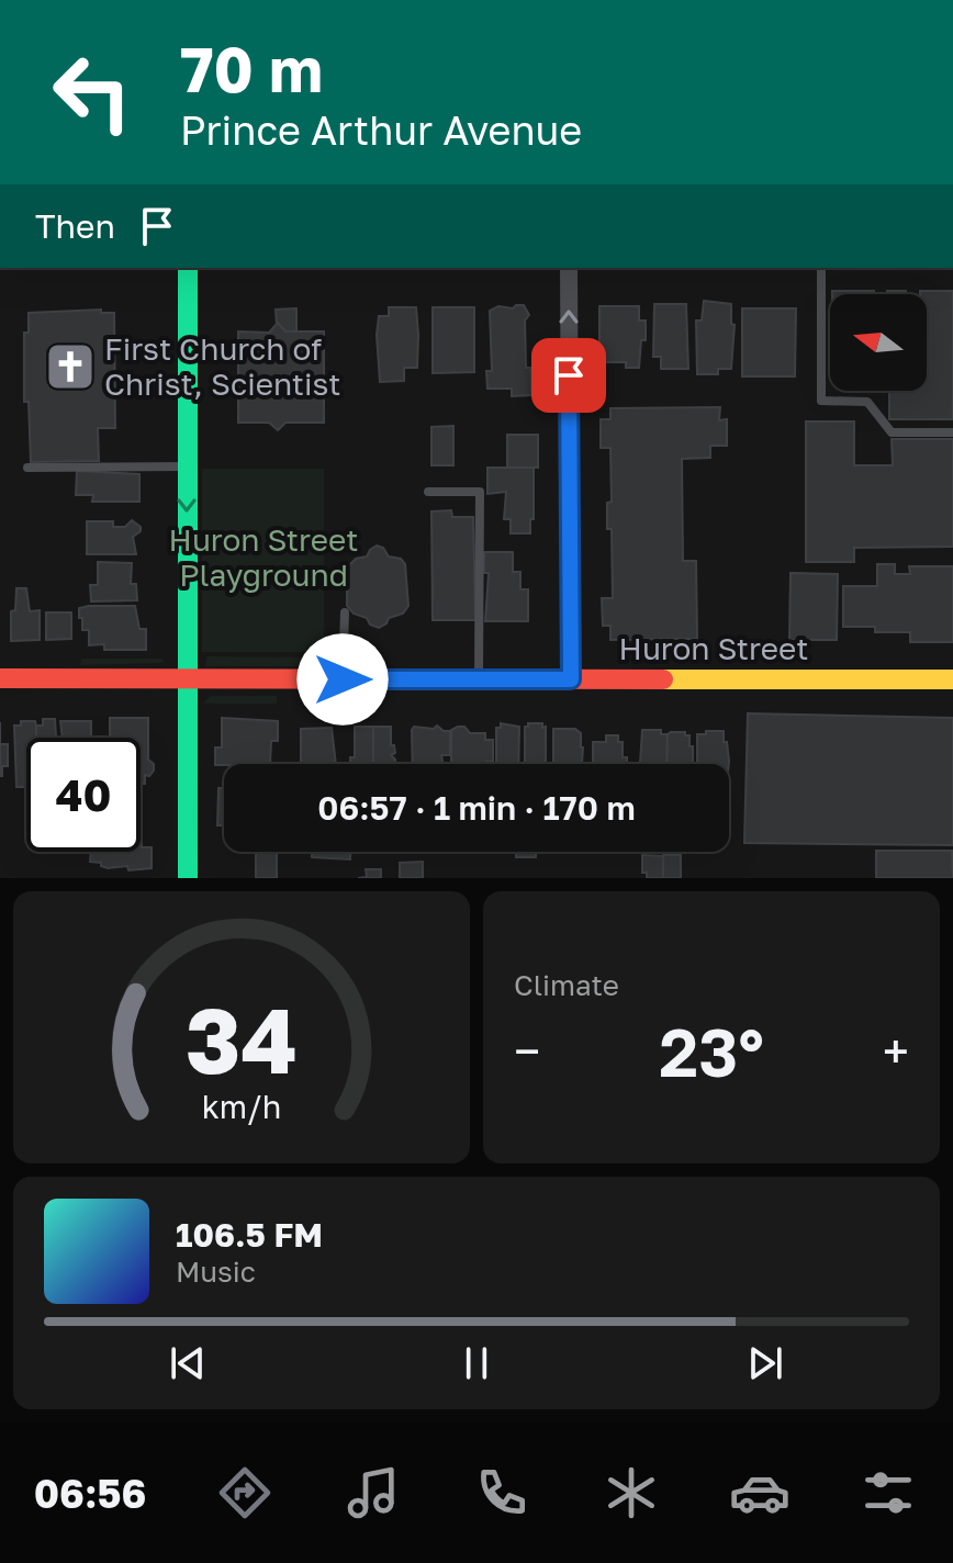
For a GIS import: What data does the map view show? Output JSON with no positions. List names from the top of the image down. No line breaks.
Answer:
{"streets":{"street":["Huron Street"]},"parks":["Huron Street Playground"],"places":{"church":["First Church of Christ, Scientist"]},"north":"left","page":{"turn":["70 m","Prince Arthur Avenue"],"then":"Then","limit":"40","trip":"06:57 · 1 min · 170 m","tile":"Climate","heat":["−","23°","+"],"song":["106.5 FM","Music"],"tabs":"06:56","gauge":["34","km/h"]}}
